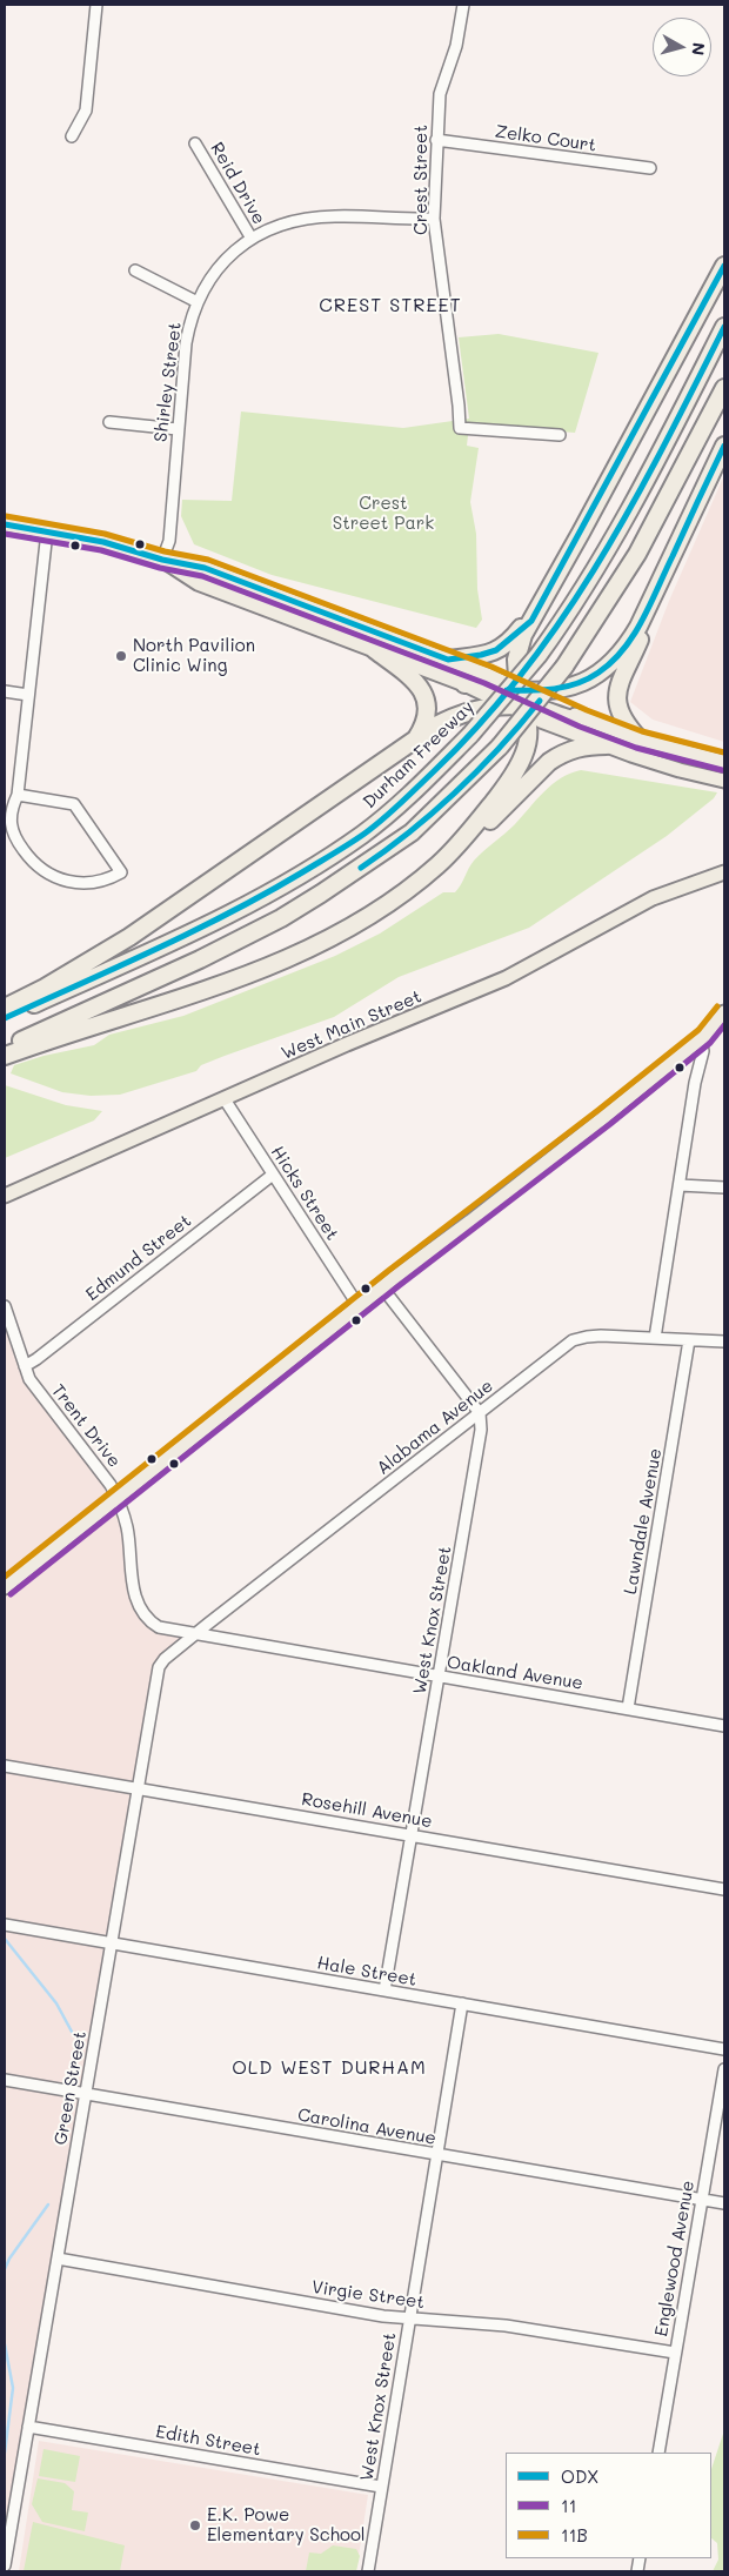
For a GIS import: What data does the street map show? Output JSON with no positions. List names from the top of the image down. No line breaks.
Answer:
{"streets":{"highway":["Durham Freeway"],"main road":["West Main Street"],"street":["Zelko Court","Crest Street","Reid Drive","Shirley Street","Hicks Street","Edmund Street","Trent Drive","Alabama Avenue","Lawndale Avenue","West Knox Street","Oakland Avenue","Rosehill Avenue","Hale Street","Green Street","Carolina Avenue","Englewood Avenue","Virgie Street","Edith Street"]},"crossings":[["Zelko Court","Crest Street"],["Crest Street","Shirley Street"],["Reid Drive","Shirley Street"],["West Main Street","Hicks Street"],["Hicks Street","Edmund Street"],["Edmund Street","Trent Drive"],["Trent Drive","Alabama Avenue"],["Trent Drive","Oakland Avenue"],["Trent Drive","Green Street"],["Alabama Avenue","Lawndale Avenue"],["Alabama Avenue","West Knox Street"],["Alabama Avenue","Oakland Avenue"],["Alabama Avenue","Green Street"],["Lawndale Avenue","Oakland Avenue"],["West Knox Street","Oakland Avenue"],["West Knox Street","Rosehill Avenue"],["West Knox Street","Hale Street"],["West Knox Street","Carolina Avenue"],["West Knox Street","Virgie Street"],["West Knox Street","Edith Street"],["Oakland Avenue","Green Street"],["Rosehill Avenue","Green Street"],["Hale Street","Green Street"],["Green Street","Carolina Avenue"],["Green Street","Virgie Street"],["Green Street","Edith Street"],["Carolina Avenue","Englewood Avenue"],["Englewood Avenue","Virgie Street"]],"districts":["CREST STREET","OLD WEST DURHAM"],"parks":["Crest Street Park"],"places":["North Pavilion Clinic Wing","E.K. Powe Elementary School"],"lines":["transit line ODX","transit line 11B","transit line 11"],"legend":["ODX","11","11B"],"north":"right"}
